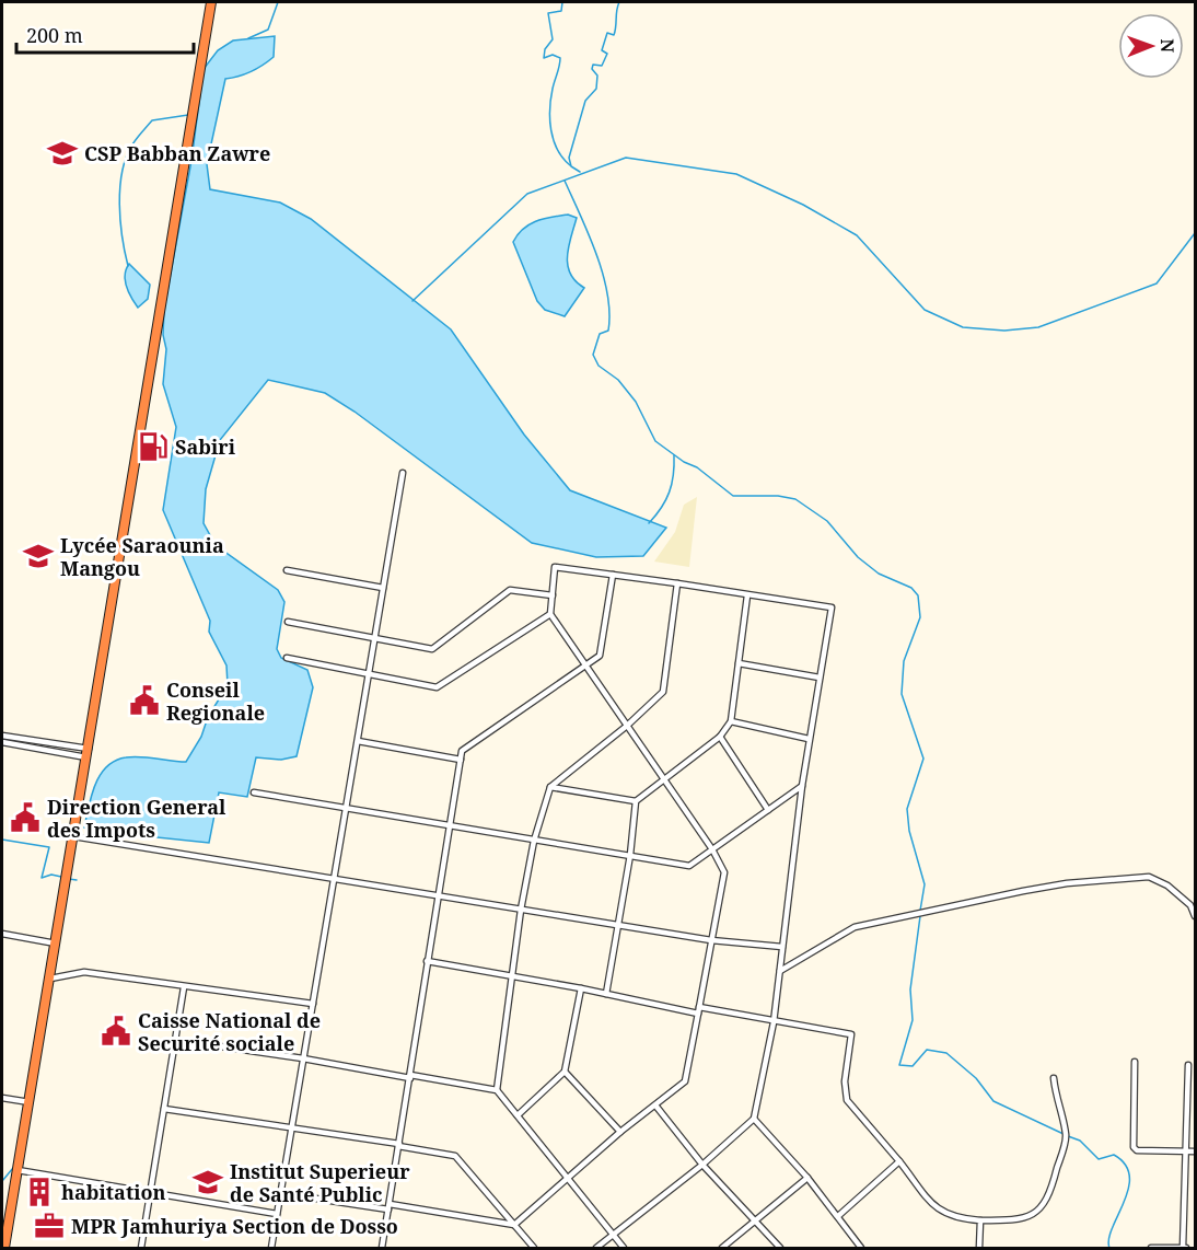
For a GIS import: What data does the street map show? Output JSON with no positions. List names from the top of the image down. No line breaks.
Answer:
{"places":{"school or university":["CSP Babban Zawre","Lycée Saraounia Mangou","Institut Superieur de Santé Public"],"fuel station":["Sabiri"],"public building":["Conseil Regionale","Direction General des Impots","Caisse National de Securité sociale"],"building":["habitation"],"office":["MPR Jamhuriya Section de Dosso"]},"scale_bar":"200 m","north":"right"}
